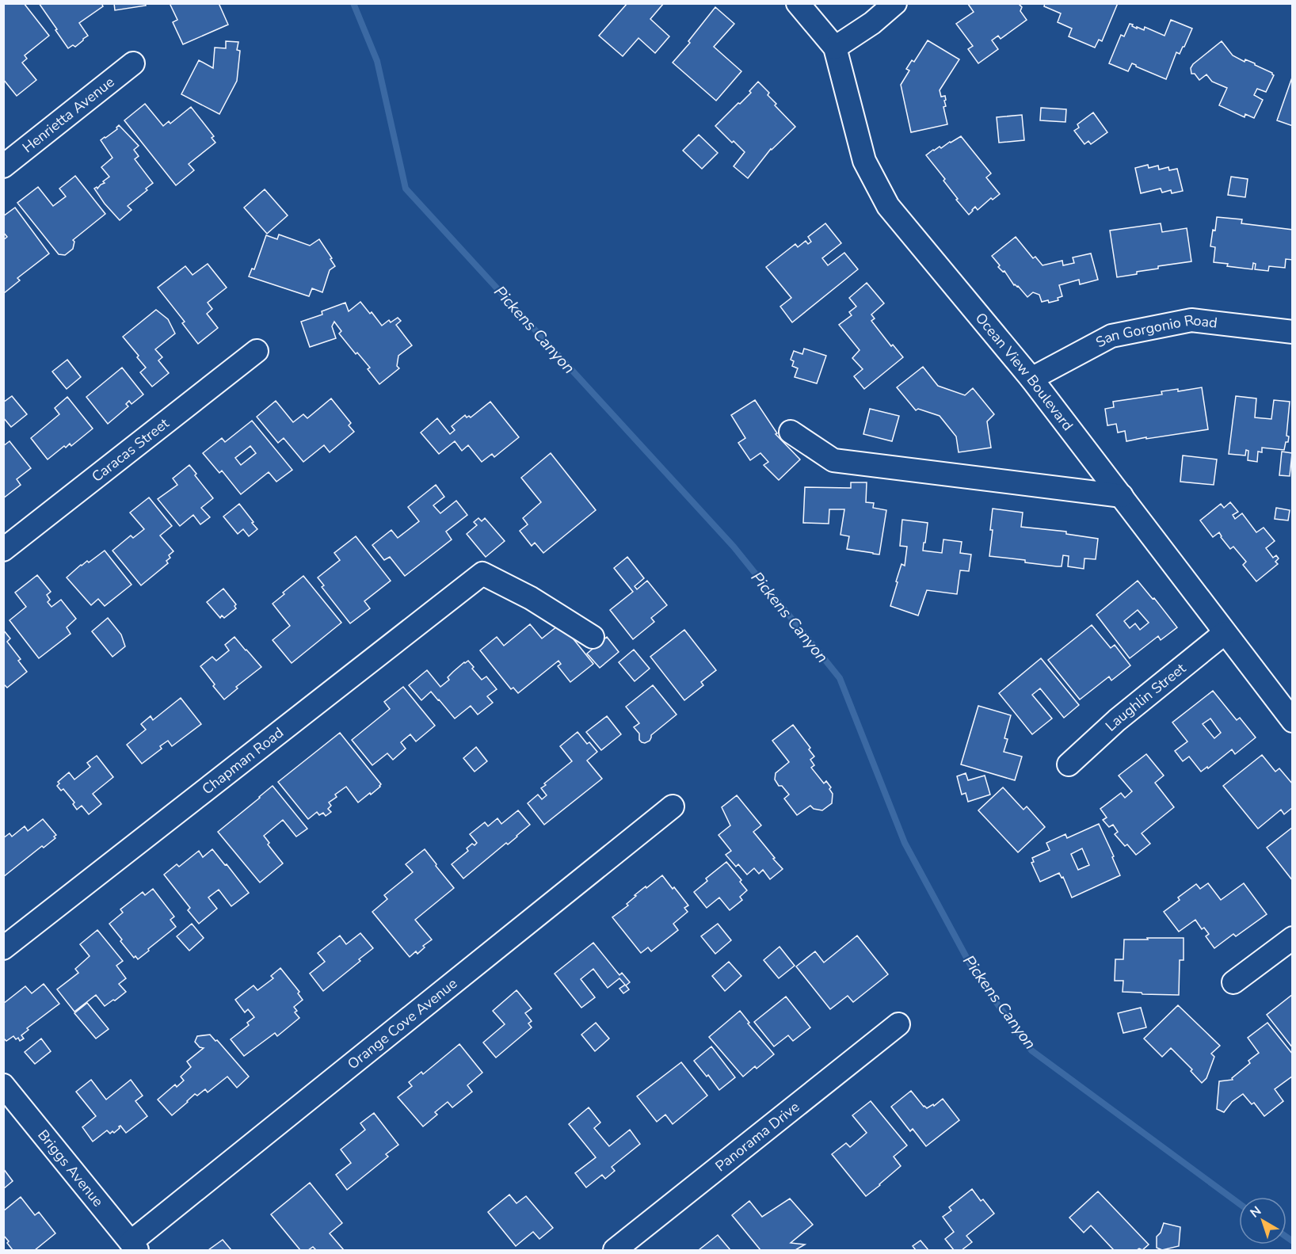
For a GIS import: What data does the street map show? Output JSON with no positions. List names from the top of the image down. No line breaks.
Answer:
{"streets":{"street":["Henrietta Avenue","San Gorgonio Road","Ocean View Boulevard","Caracas Street","Laughlin Street","Chapman Road","Orange Cove Avenue","Panorama Drive","Briggs Avenue"]},"crossings":[["San Gorgonio Road","Ocean View Boulevard"],["Ocean View Boulevard","Laughlin Street"],["Orange Cove Avenue","Briggs Avenue"]],"water":["Pickens Canyon"],"north":"top left"}
